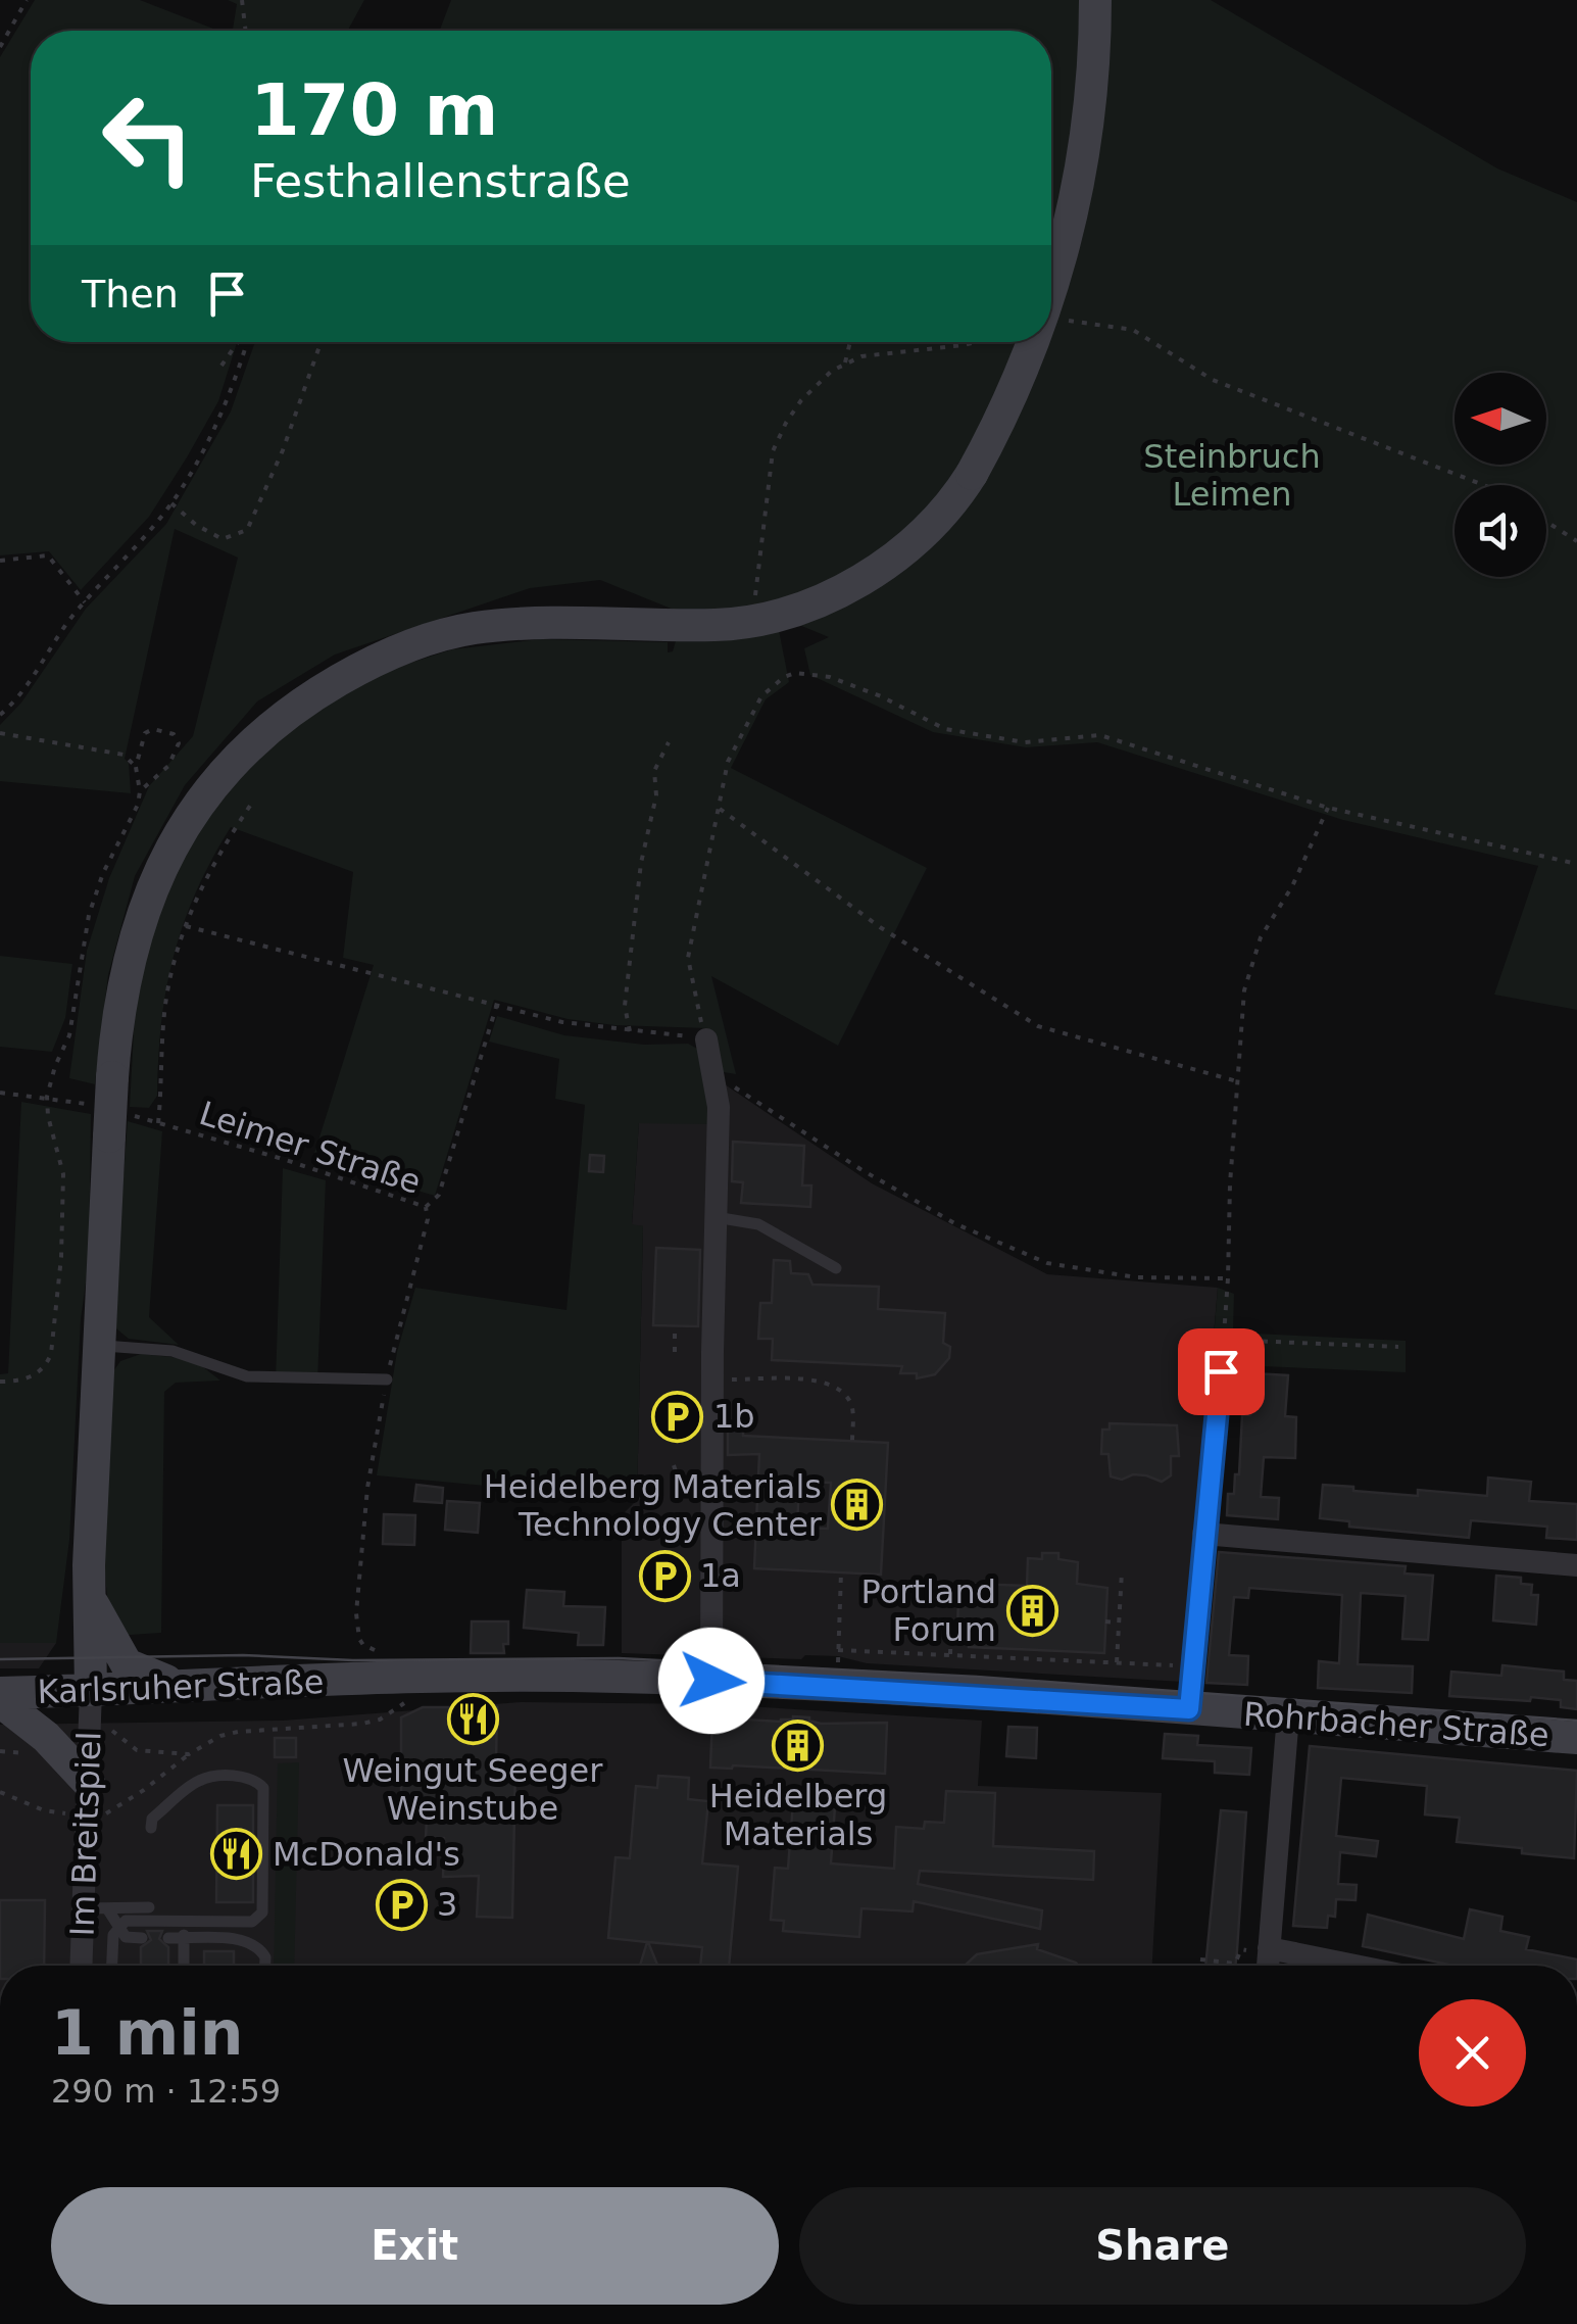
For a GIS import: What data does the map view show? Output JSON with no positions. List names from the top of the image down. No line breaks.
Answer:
{"streets":{"main road":["Karlsruher Straße","Rohrbacher Straße"],"street":["Im Breitspiel"],"path":["Leimer Straße"]},"crossings":[["Karlsruher Straße","Rohrbacher Straße"],["Karlsruher Straße","Im Breitspiel"]],"parks":["Steinbruch Leimen"],"places":{"parking":["1b","1a","3"],"building":["Heidelberg Materials Technology Center","Portland Forum","Heidelberg Materials"],"restaurant":["Weingut Seeger Weinstube","McDonald's"]},"north":"left","page":{"turn":["170 m","Festhallenstraße"],"then":"Then","heading":["1 min","290 m · 12:59"],"buttons":["Exit","Share"]}}
